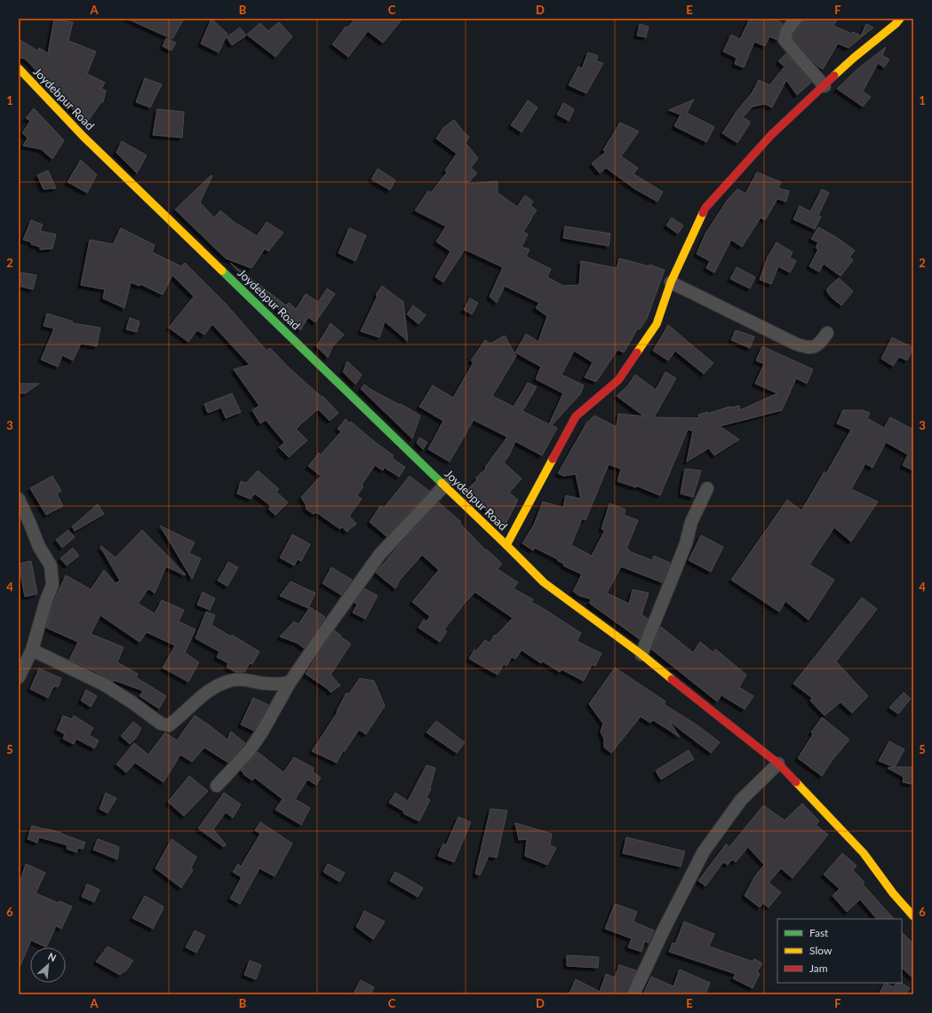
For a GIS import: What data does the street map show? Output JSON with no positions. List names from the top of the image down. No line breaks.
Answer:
{"streets":{"main road":["Joydebpur Road"]},"legend":["Fast","Slow","Jam"],"north":"top right","grid":{"columns":["A","B","C","D","E","F"],"rows":["1","2","3","4","5","6"]}}
